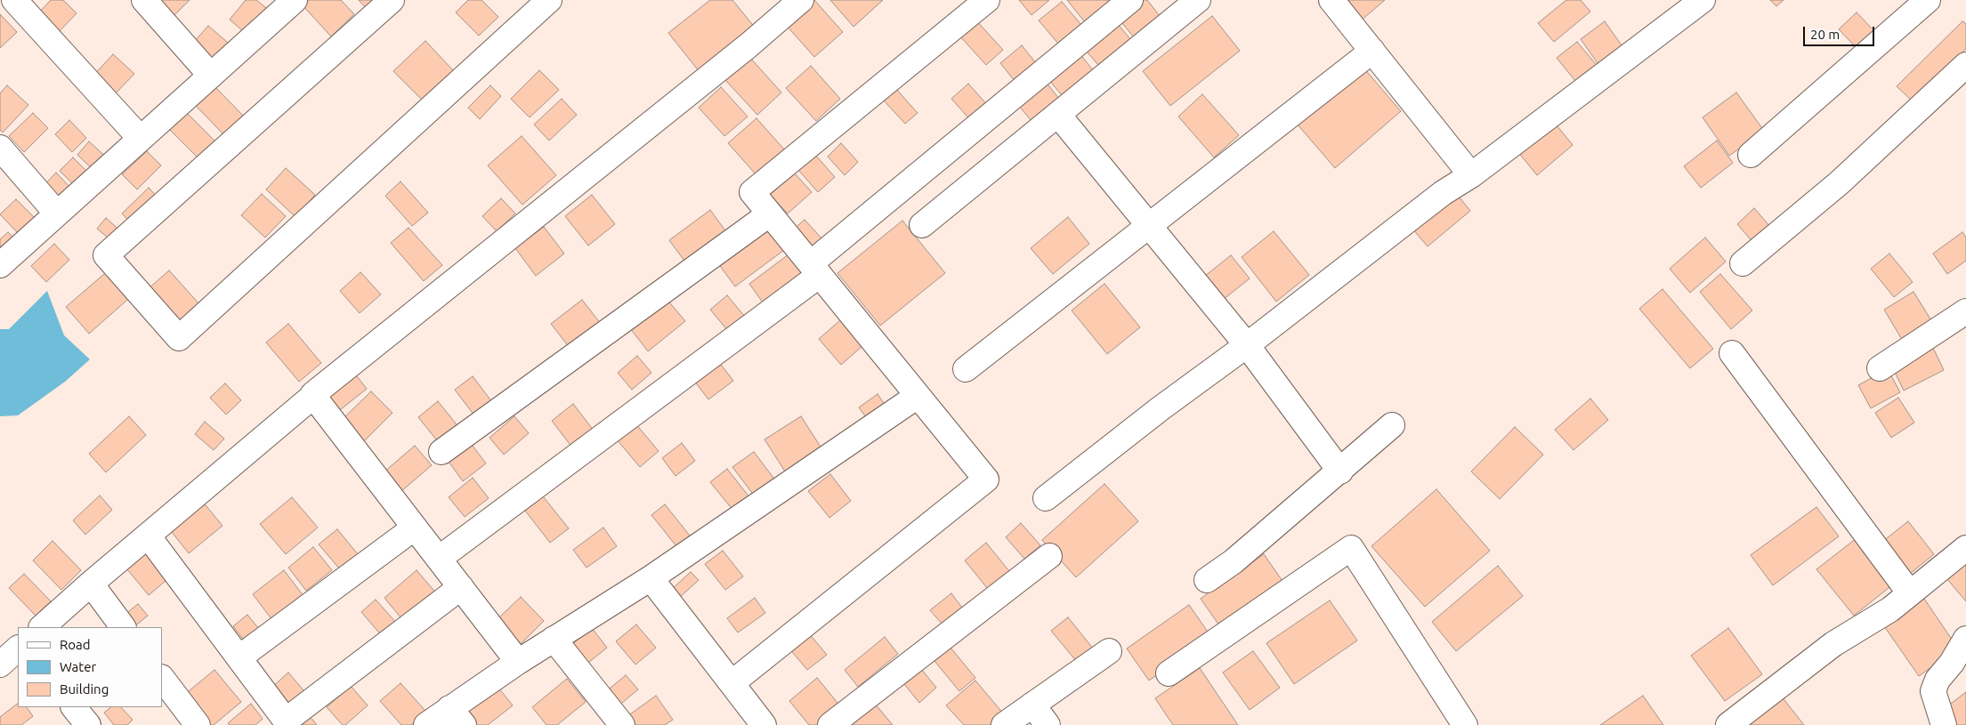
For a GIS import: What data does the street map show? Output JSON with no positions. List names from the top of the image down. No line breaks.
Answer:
{"legend":["Road","Water","Building"],"scale_bar":"20 m"}
